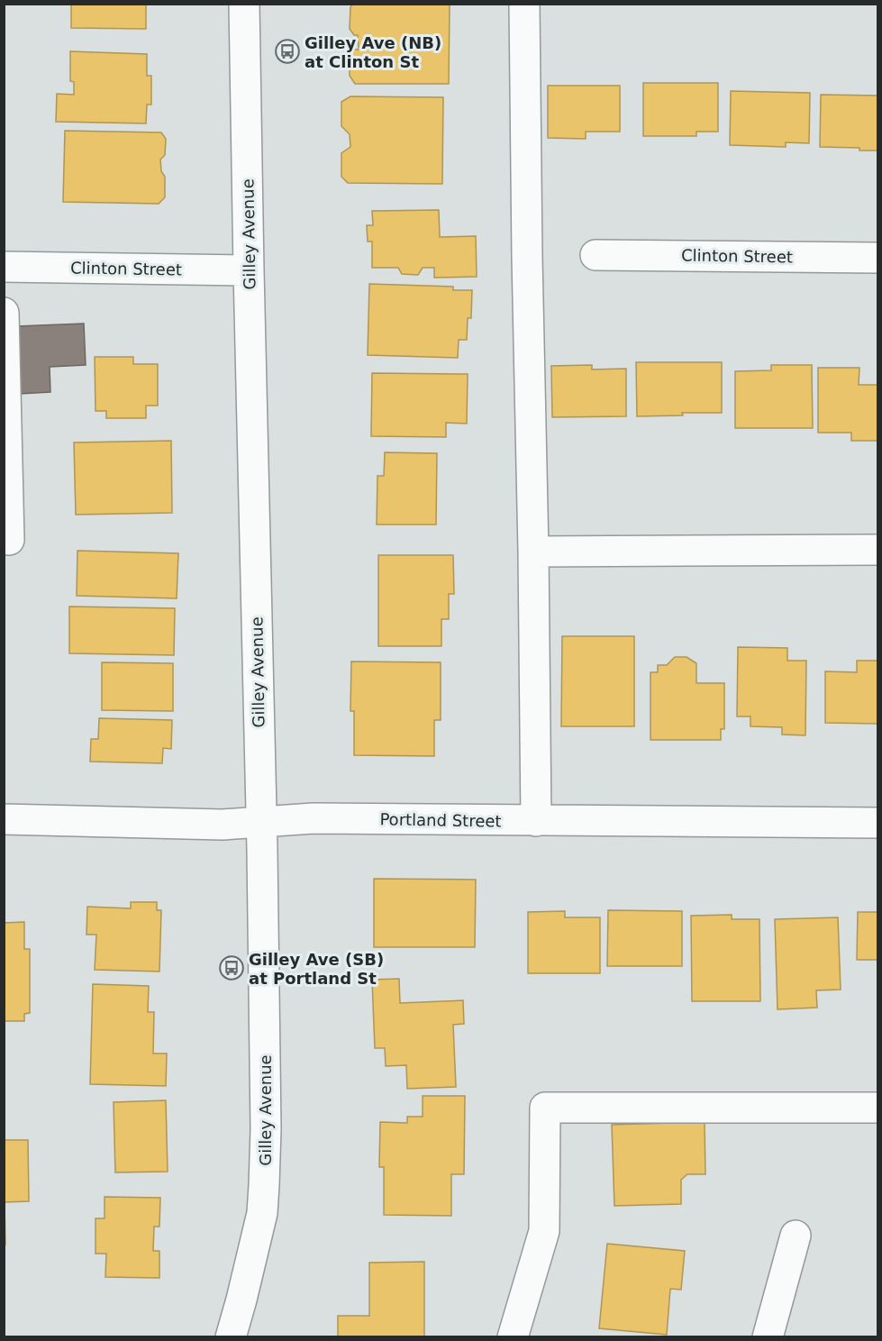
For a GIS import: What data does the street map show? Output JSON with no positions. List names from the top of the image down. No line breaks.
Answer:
{"streets":{"street":["Gilley Avenue","Clinton Street","Portland Street"]},"crossings":[["Gilley Avenue","Clinton Street"],["Gilley Avenue","Portland Street"]],"places":{"bus stop":["Gilley Ave (NB) at Clinton St","Gilley Ave (SB) at Portland St"]}}
